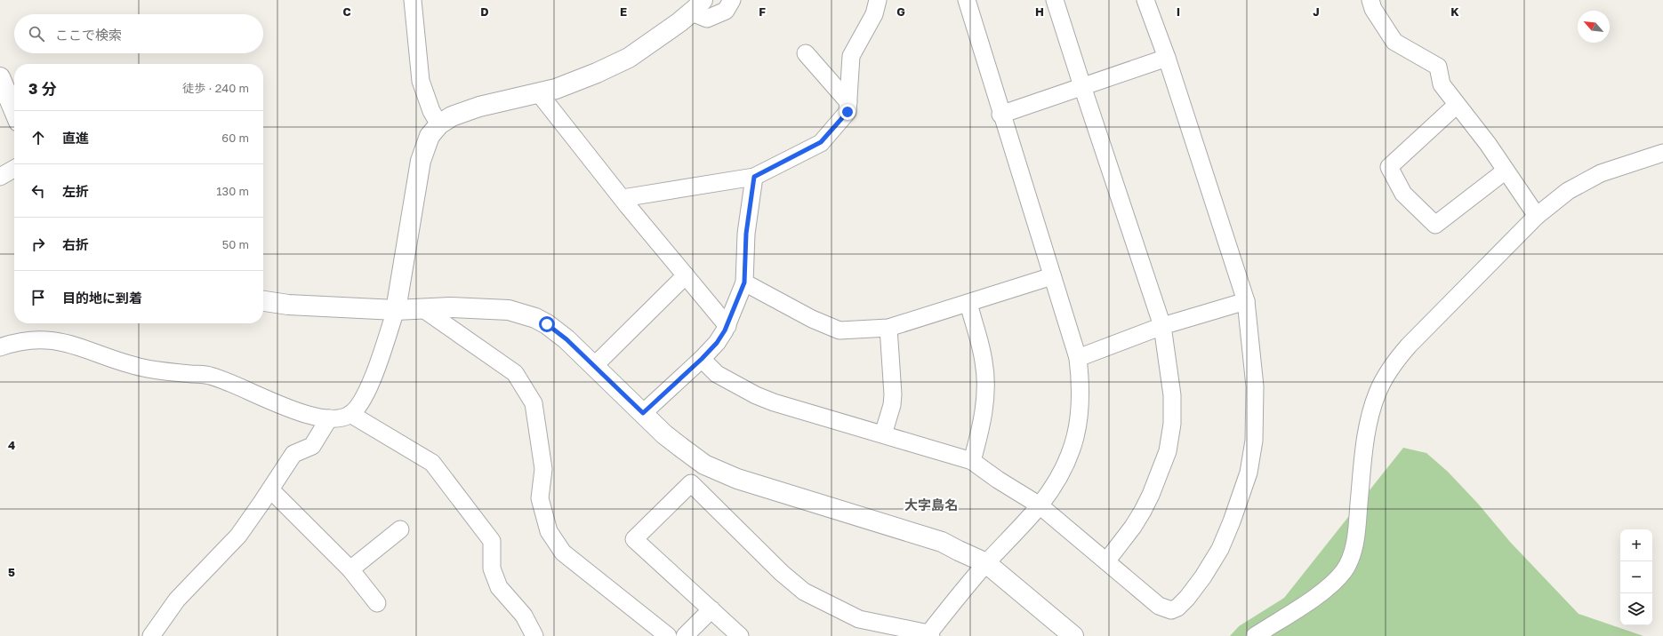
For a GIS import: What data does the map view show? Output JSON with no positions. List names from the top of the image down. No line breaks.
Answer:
{"districts":["大字島名"],"north":"top left","page":{"search":"ここで検索","heading":["3 分","徒歩 · 240 m"],"list":[["直進","60 m"],["左折","130 m"],["右折","50 m"],"目的地に到着"],"map_buttons":["+","−"]},"grid":{"columns":["C","D","E","F","G","H","I","J","K"],"rows":["4","5"]}}
